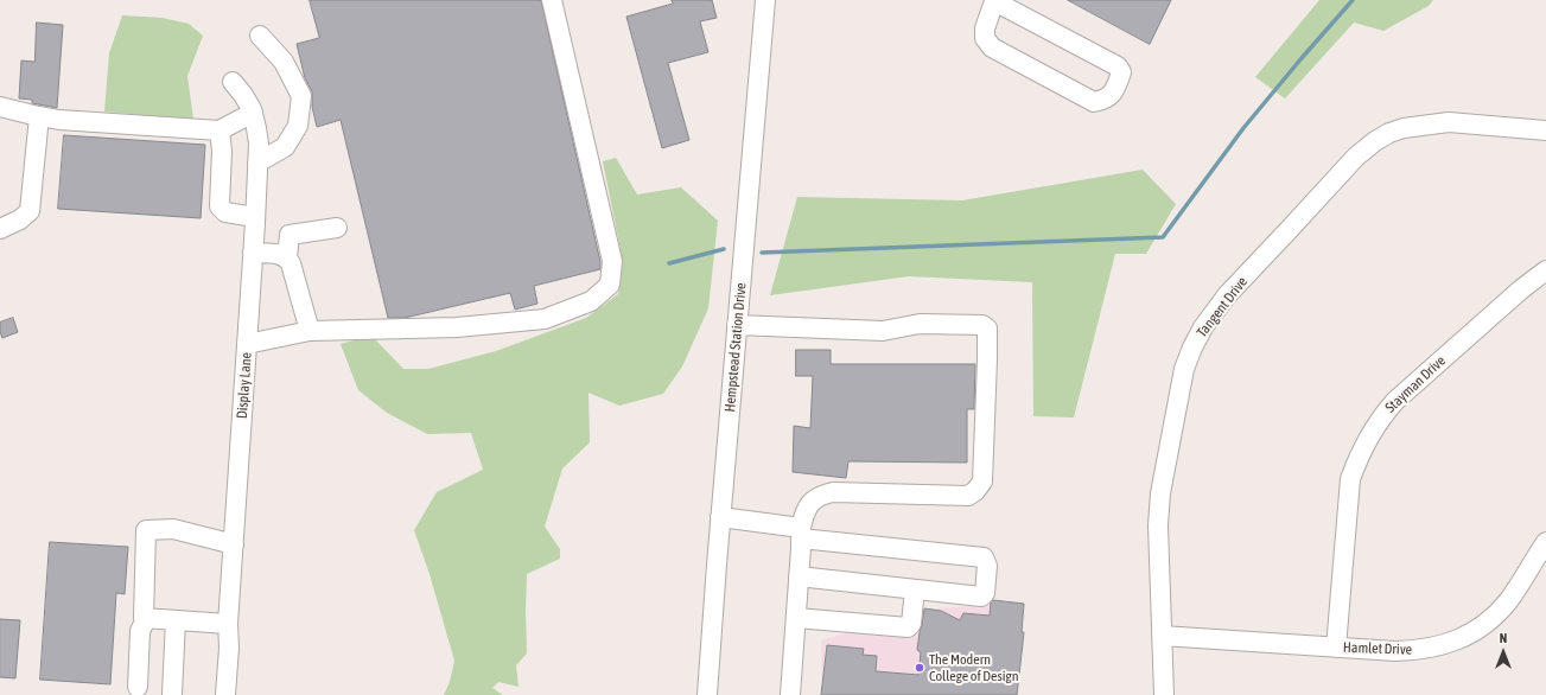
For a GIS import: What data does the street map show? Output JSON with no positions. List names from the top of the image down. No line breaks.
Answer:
{"streets":{"street":["Tangent Drive","Hempstead Station Drive","Stayman Drive","Display Lane","Hamlet Drive"]},"crossings":[["Tangent Drive","Hamlet Drive"],["Stayman Drive","Hamlet Drive"]],"places":["The Modern College of Design"],"north":"top"}
